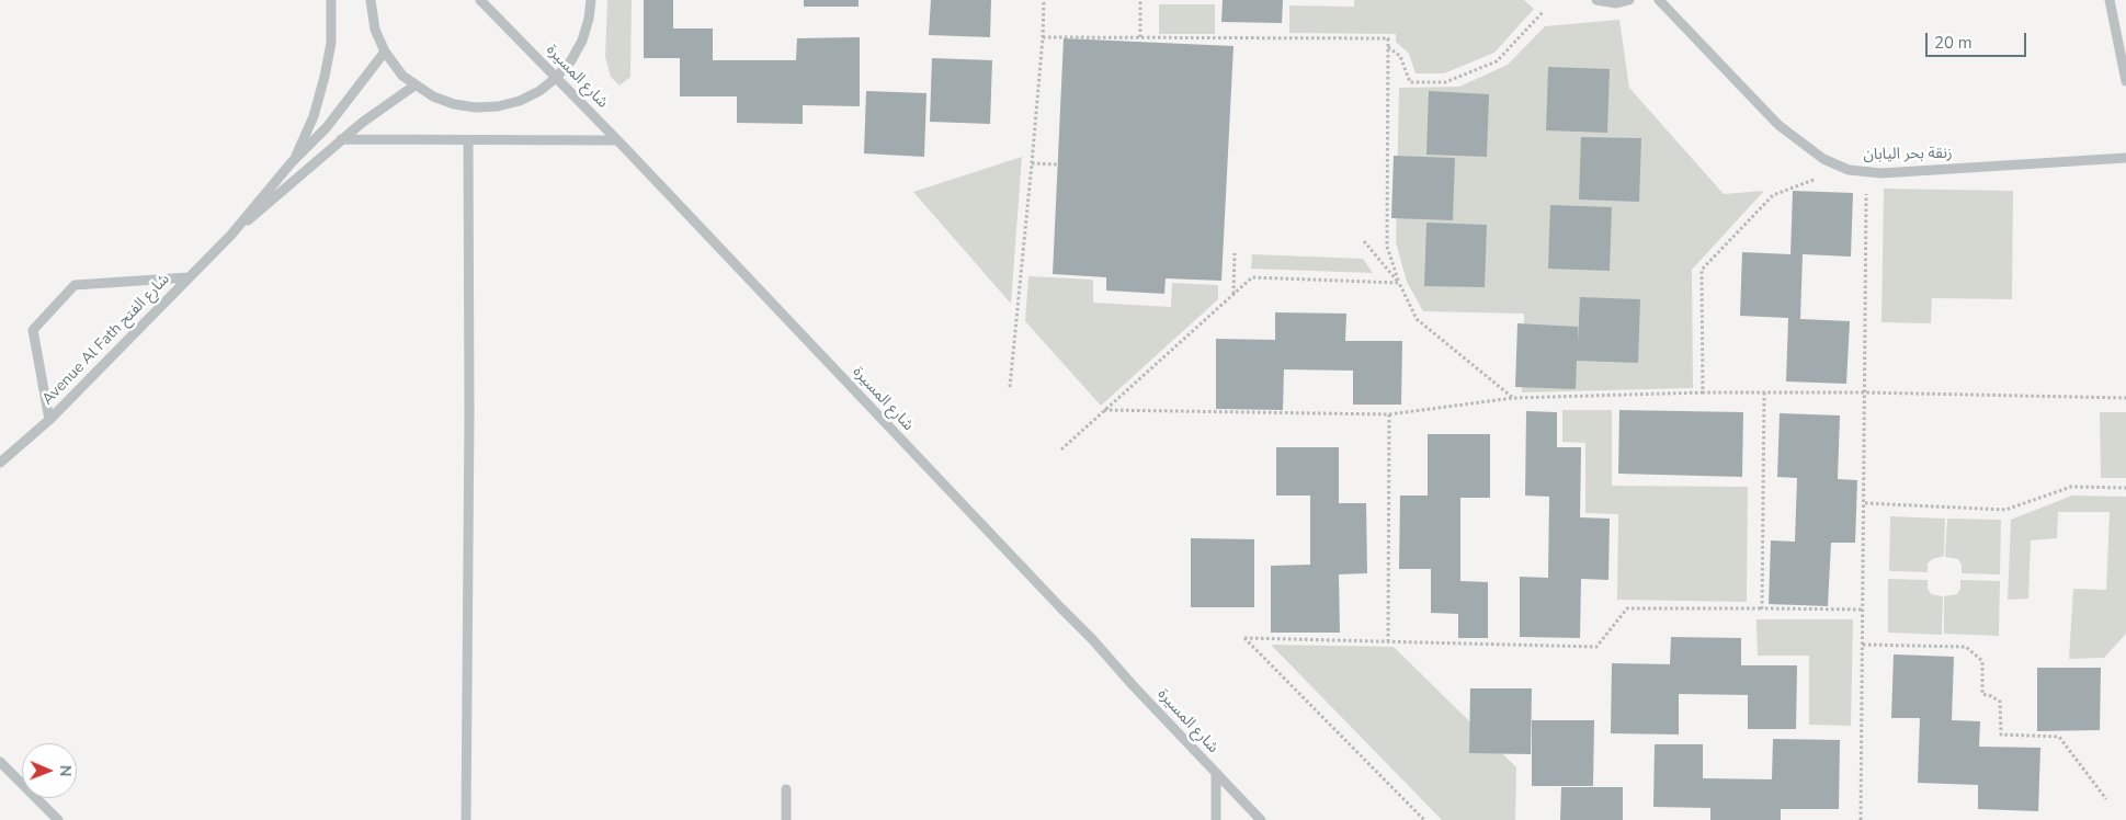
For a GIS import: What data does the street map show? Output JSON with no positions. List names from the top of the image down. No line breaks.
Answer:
{"streets":{"street":["شارع المسيرة","زنقة بحر اليابان","Avenue Al Fath شارع الفتح"]},"scale_bar":"20 m","north":"right"}
